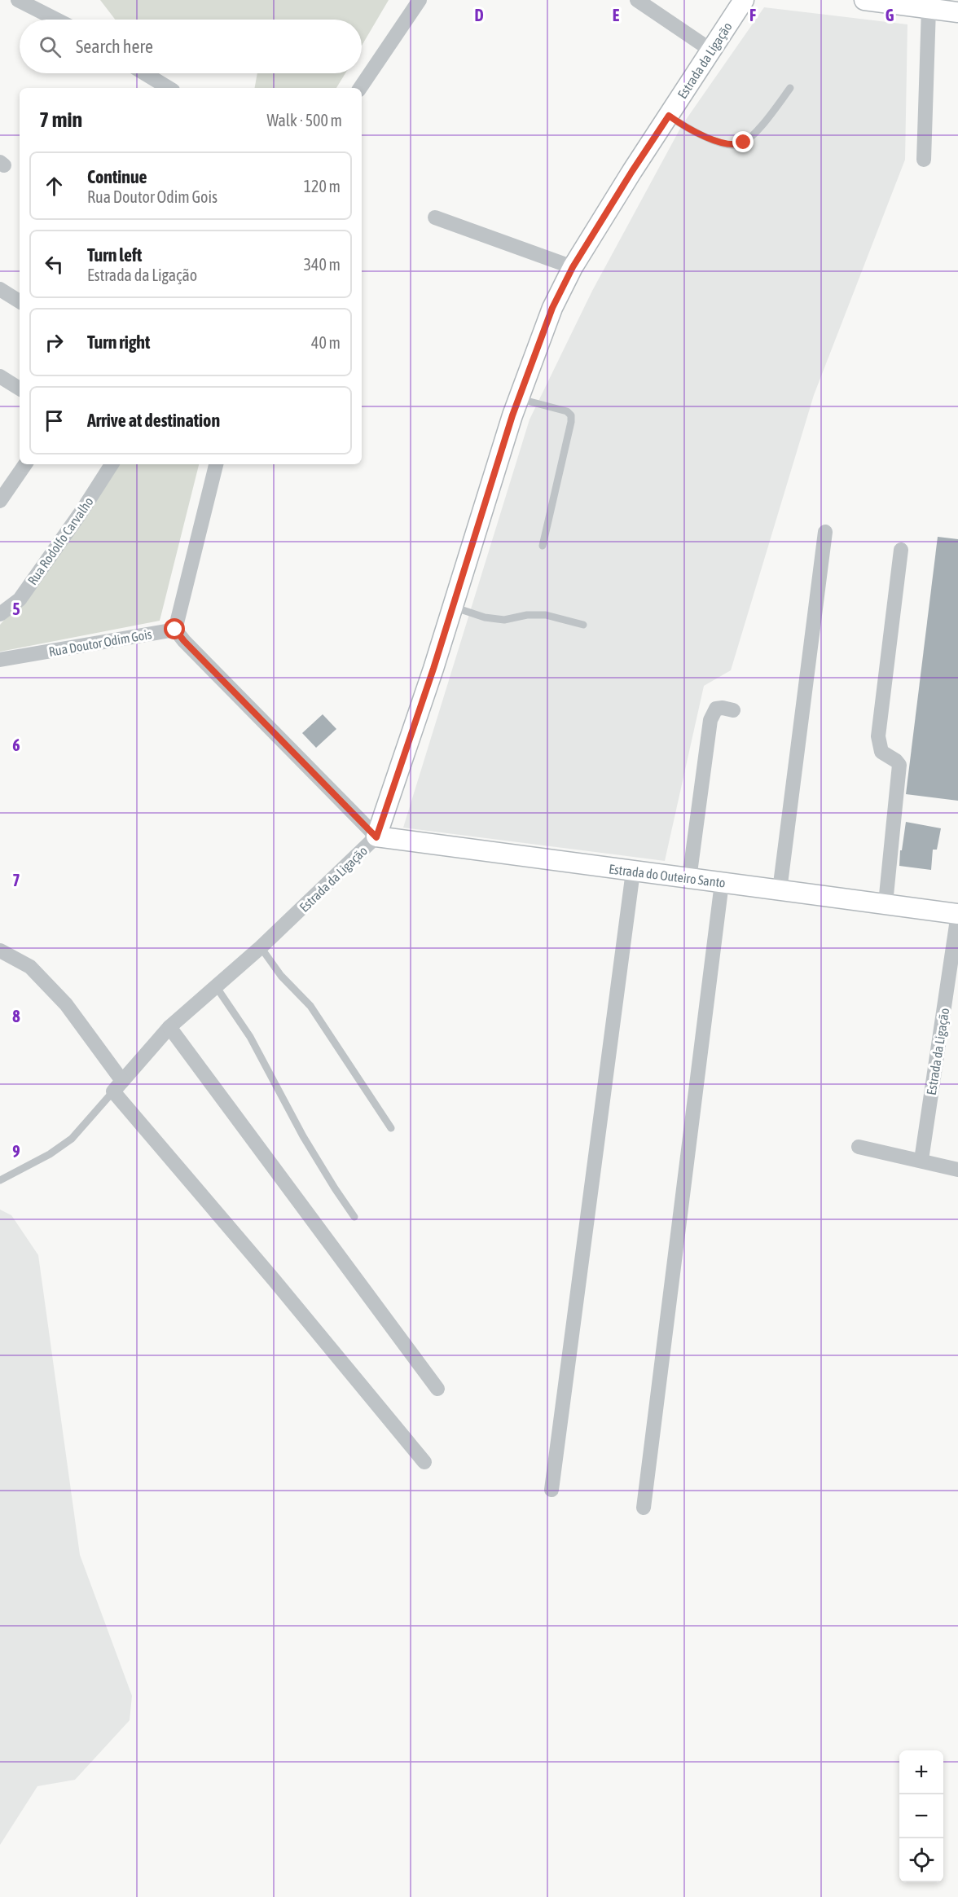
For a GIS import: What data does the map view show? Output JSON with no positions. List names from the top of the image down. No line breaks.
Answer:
{"streets":{"street":["Estrada da Ligação","Rua Rodolfo Carvalho","Rua Doutor Odim Gois","Estrada do Outeiro Santo"]},"crossings":[["Estrada da Ligação","Estrada do Outeiro Santo"]],"page":{"search":"Search here","heading":["7 min","Walk · 500 m"],"list":[["Continue","Rua Doutor Odim Gois","120 m"],["Turn left","Estrada da Ligação","340 m"],["Turn right","40 m"],"Arrive at destination"],"map_buttons":["+","−"]},"grid":{"columns":["D","E","F","G"],"rows":["5","6","7","8","9"]}}
